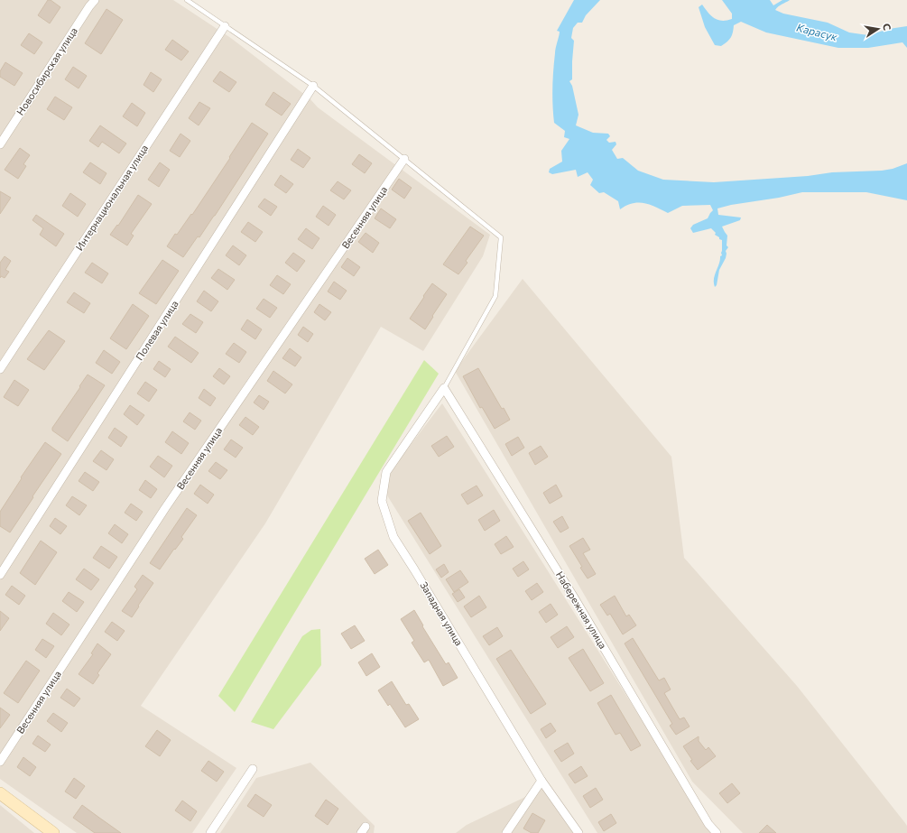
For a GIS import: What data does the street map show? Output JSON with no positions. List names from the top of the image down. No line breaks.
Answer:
{"streets":{"street":["Новосибирская улица","Интернациональная улица","Весенняя улица","Полевая улица","Набережная улица","Западная улица"]},"crossings":[["Набережная улица","Западная улица"]],"water":["Карасук"],"north":"right"}
